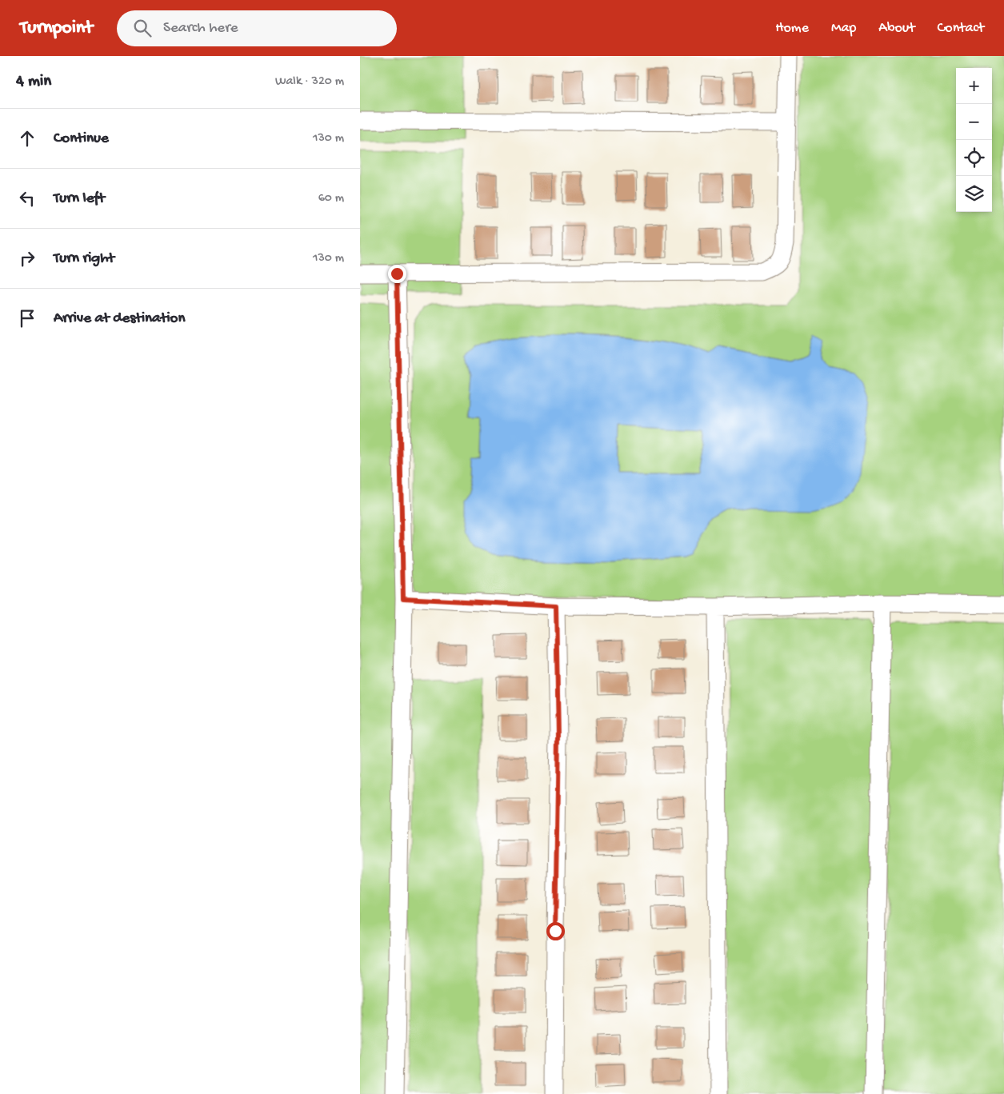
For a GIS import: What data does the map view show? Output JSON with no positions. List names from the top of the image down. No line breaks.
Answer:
{"page":{"header":"Turnpoint","search":"Search here","nav":["Home","Map","About","Contact"],"heading":["4 min","Walk · 320 m"],"map_buttons":["+","−"],"list":[["Continue","130 m"],["Turn left","60 m"],["Turn right","130 m"],"Arrive at destination"]}}
